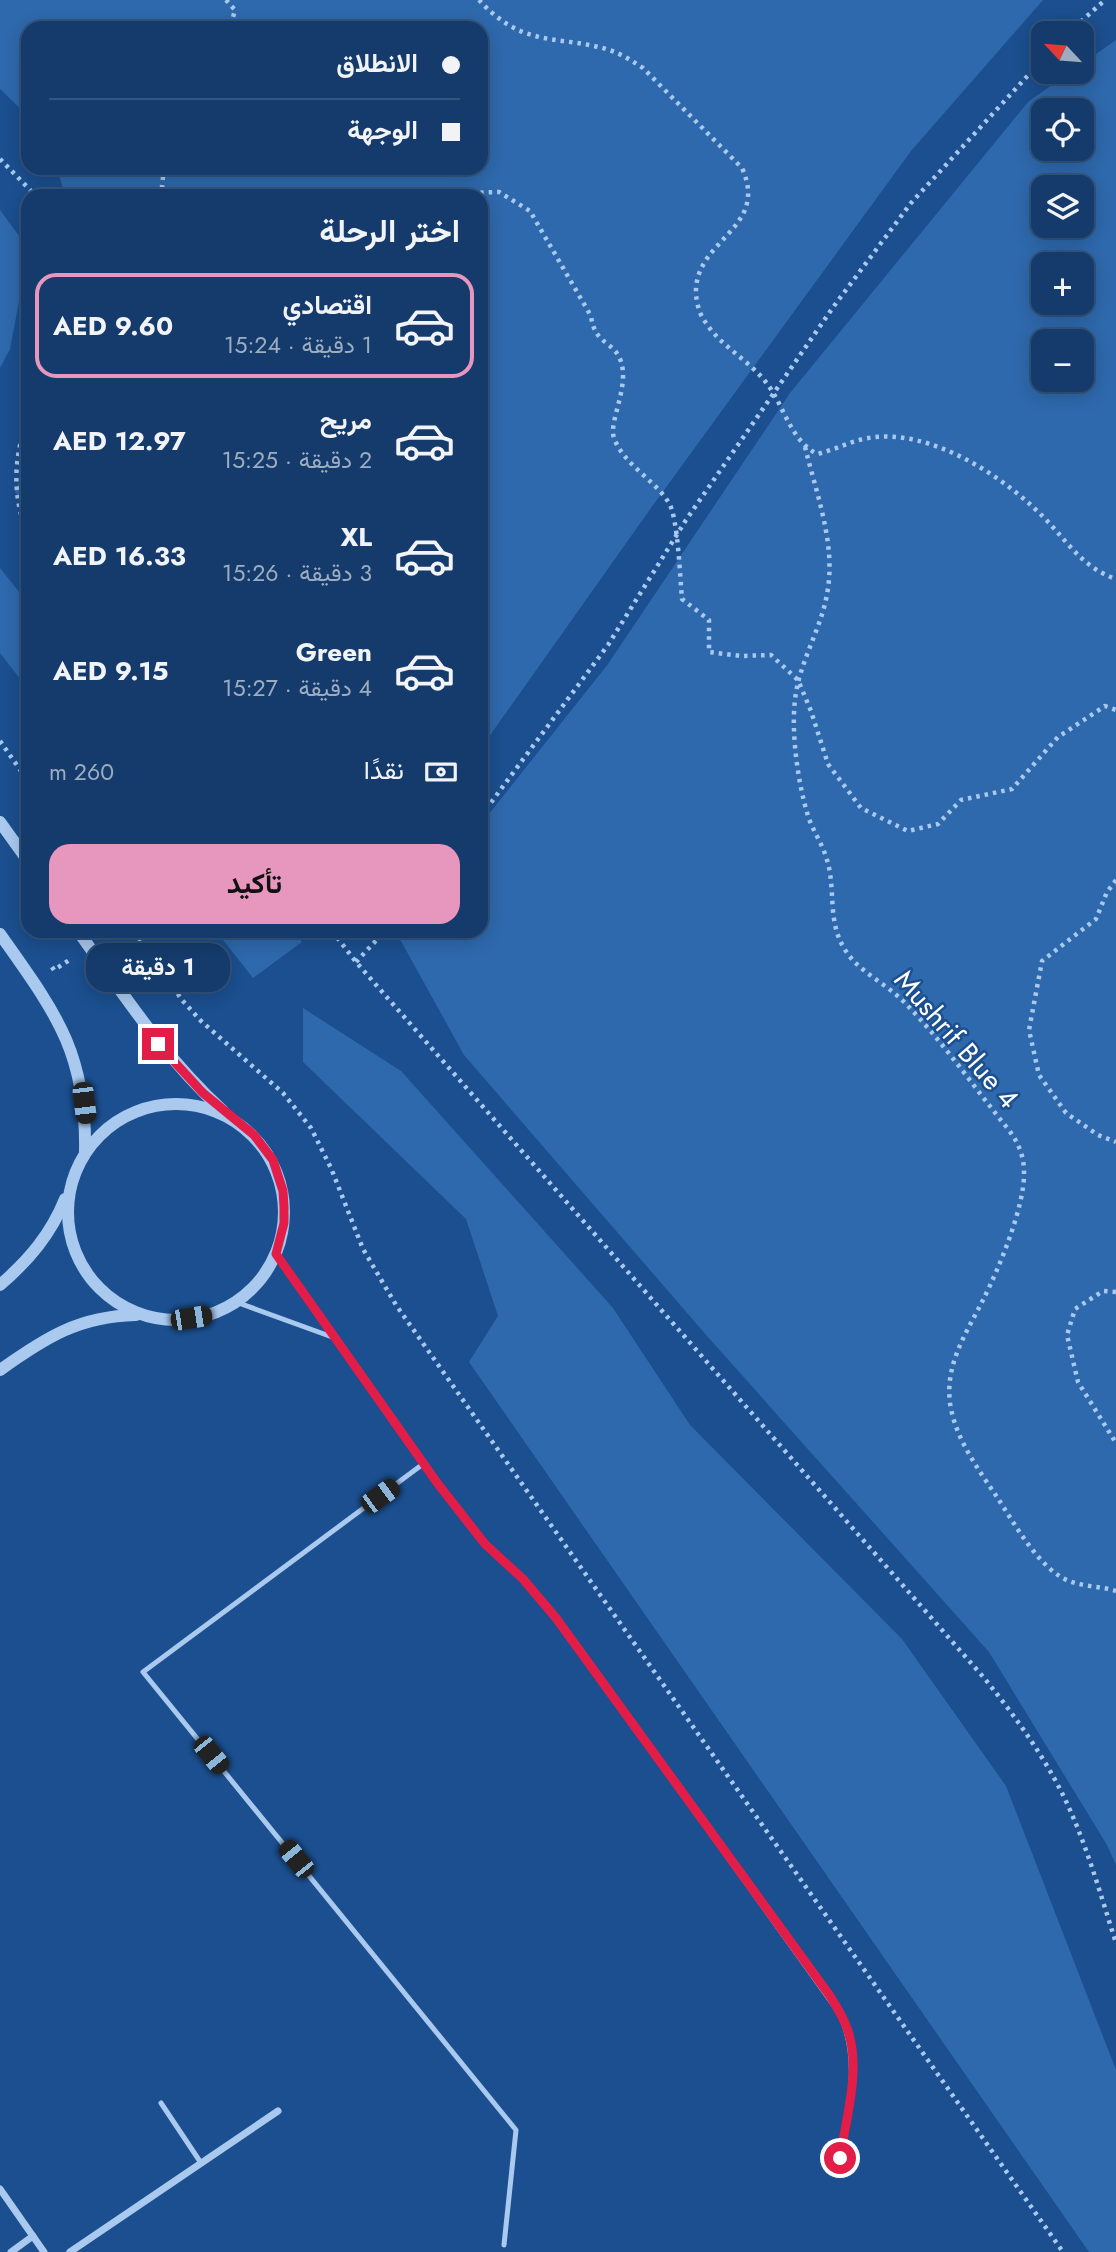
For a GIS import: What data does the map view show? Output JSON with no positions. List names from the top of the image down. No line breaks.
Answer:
{"streets":{"path":["Mushrif Blue 4"]},"north":"top left","page":{"map_buttons":["+","−"],"banner":["الانطلاق","الوجهة"],"heading":"اختر الرحلة","list":[{"name":"اقتصادي","note":"1 دقيقة · 15:24","value":"AED 9.60"},{"name":"مريح","note":"2 دقيقة · 15:25","value":"AED 12.97"},{"name":"XL","note":"3 دقيقة · 15:26","value":"AED 16.33"},{"name":"Green","note":"4 دقيقة · 15:27","value":"AED 9.15"}],"pay":["نقدًا","260 m"],"buttons":"تأكيد","bubble":"1 دقيقة"}}
